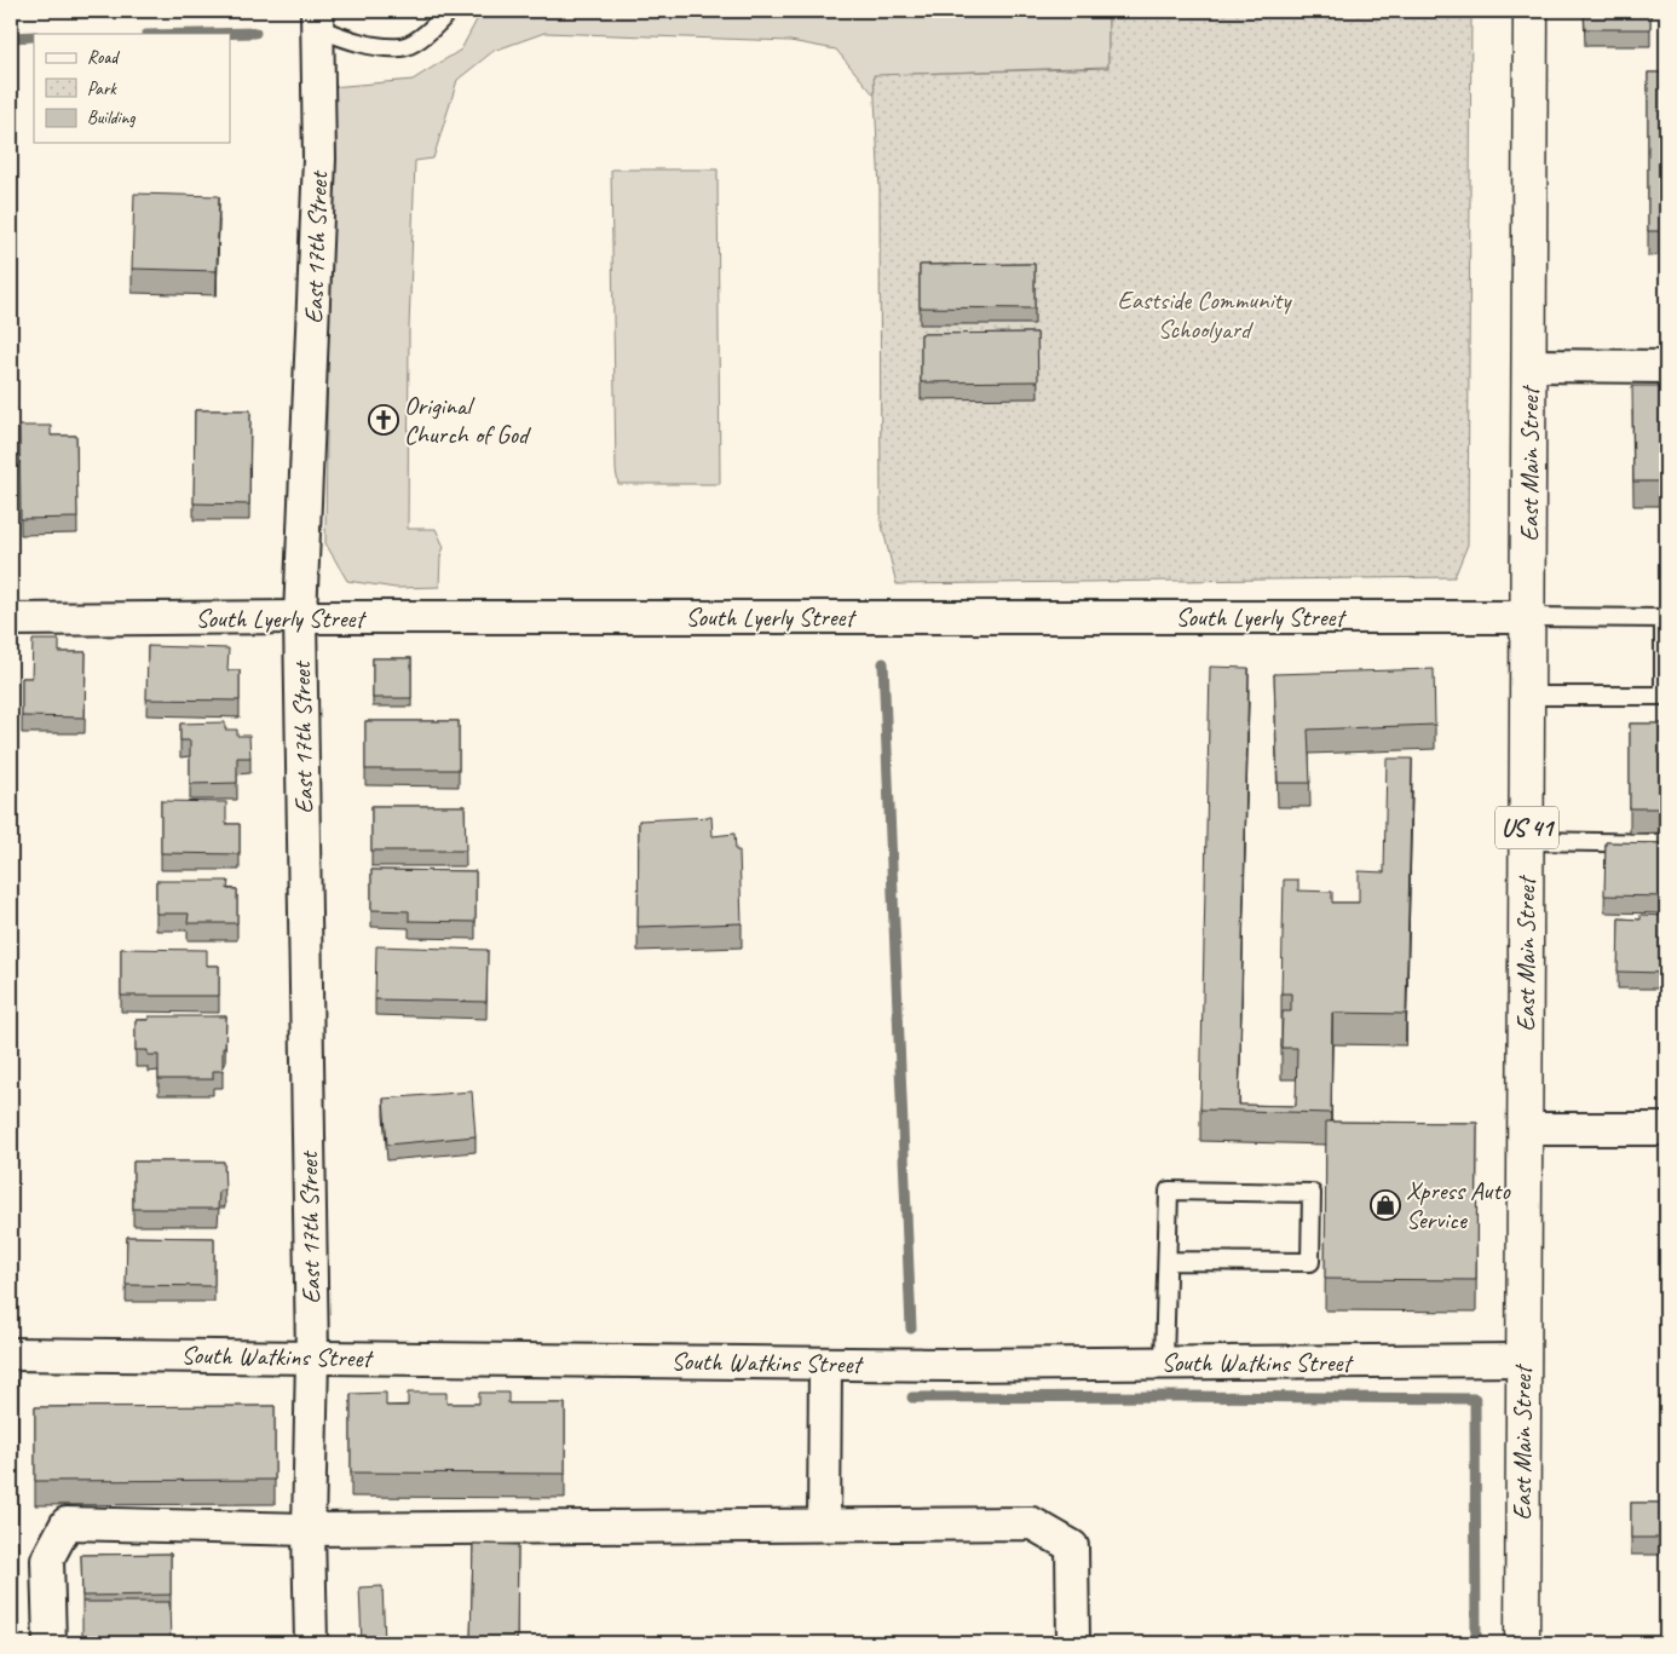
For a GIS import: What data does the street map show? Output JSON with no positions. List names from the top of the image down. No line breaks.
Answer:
{"streets":{"main road":["East Main Street","US 41"],"street":["East 17th Street","South Lyerly Street","South Watkins Street"]},"crossings":[["East 17th Street","South Lyerly Street"],["East 17th Street","South Watkins Street"],["East Main Street","South Lyerly Street"],["East Main Street","South Watkins Street"]],"parks":["Eastside Community Schoolyard"],"places":{"church":["Original Church of God"],"shop":["Xpress Auto Service"]},"legend":["Road","Park","Building"]}
